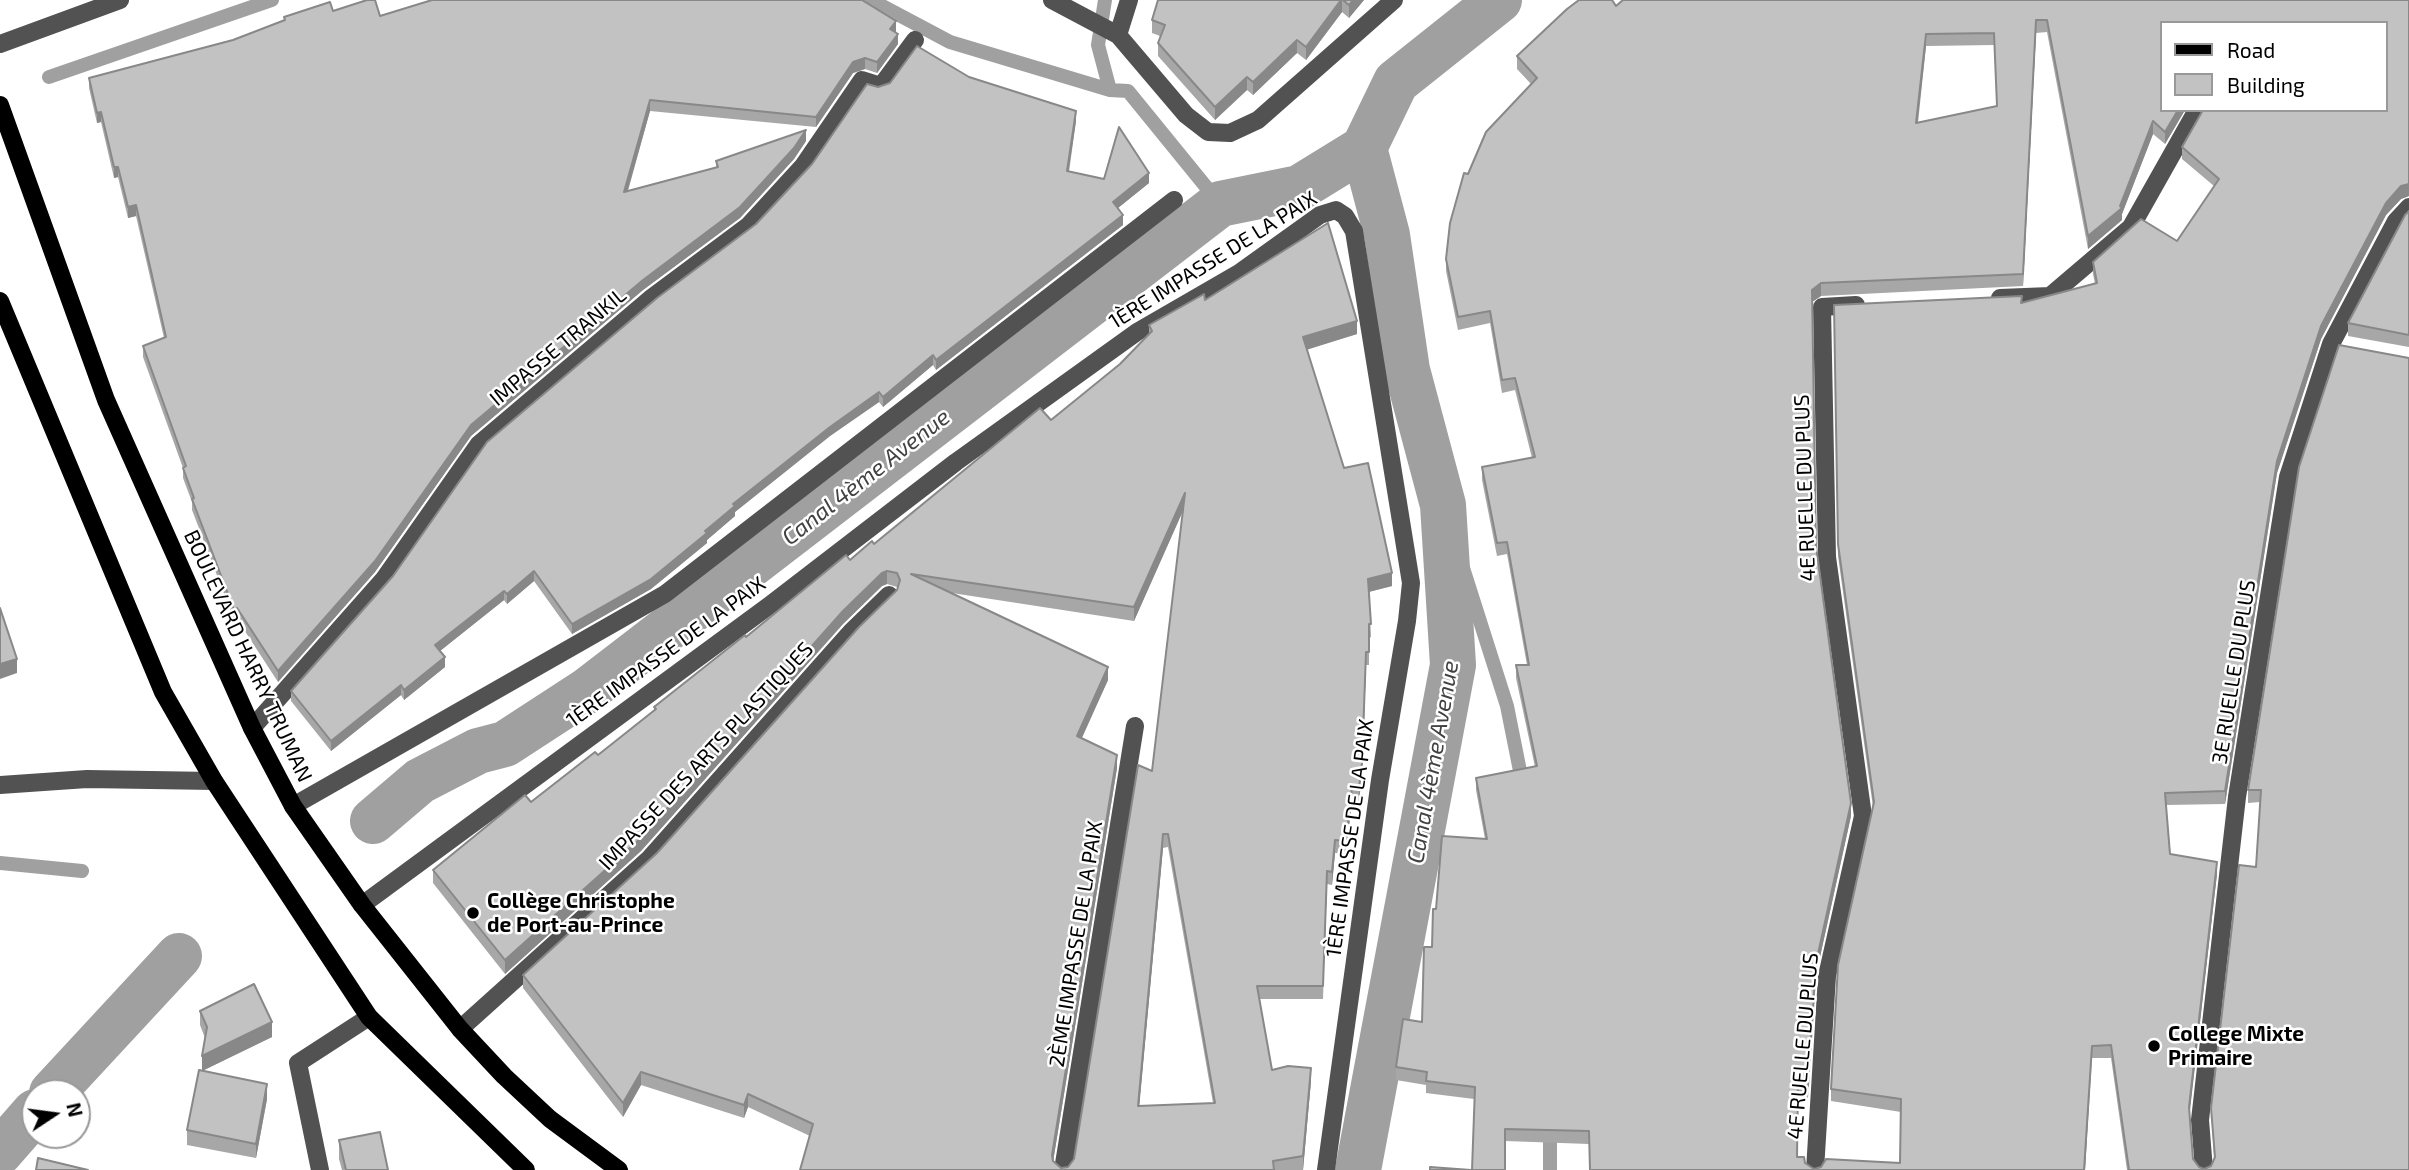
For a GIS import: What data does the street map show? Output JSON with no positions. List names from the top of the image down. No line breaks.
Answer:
{"streets":{"main road":["BOULEVARD HARRY TRUMAN"],"street":["1ÈRE IMPASSE DE LA PAIX","IMPASSE TRANKIL","4E RUELLE DU PLUS","3E RUELLE DU PLUS","IMPASSE DES ARTS PLASTIQUES","2ÈME IMPASSE DE LA PAIX"]},"crossings":[["1ÈRE IMPASSE DE LA PAIX","BOULEVARD HARRY TRUMAN"],["IMPASSE TRANKIL","BOULEVARD HARRY TRUMAN"],["BOULEVARD HARRY TRUMAN","IMPASSE DES ARTS PLASTIQUES"]],"water":["Canal 4ème Avenue"],"places":["Collège Christophe de Port-au-Prince","College Mixte Primaire"],"legend":["Road","Building"],"north":"right"}
